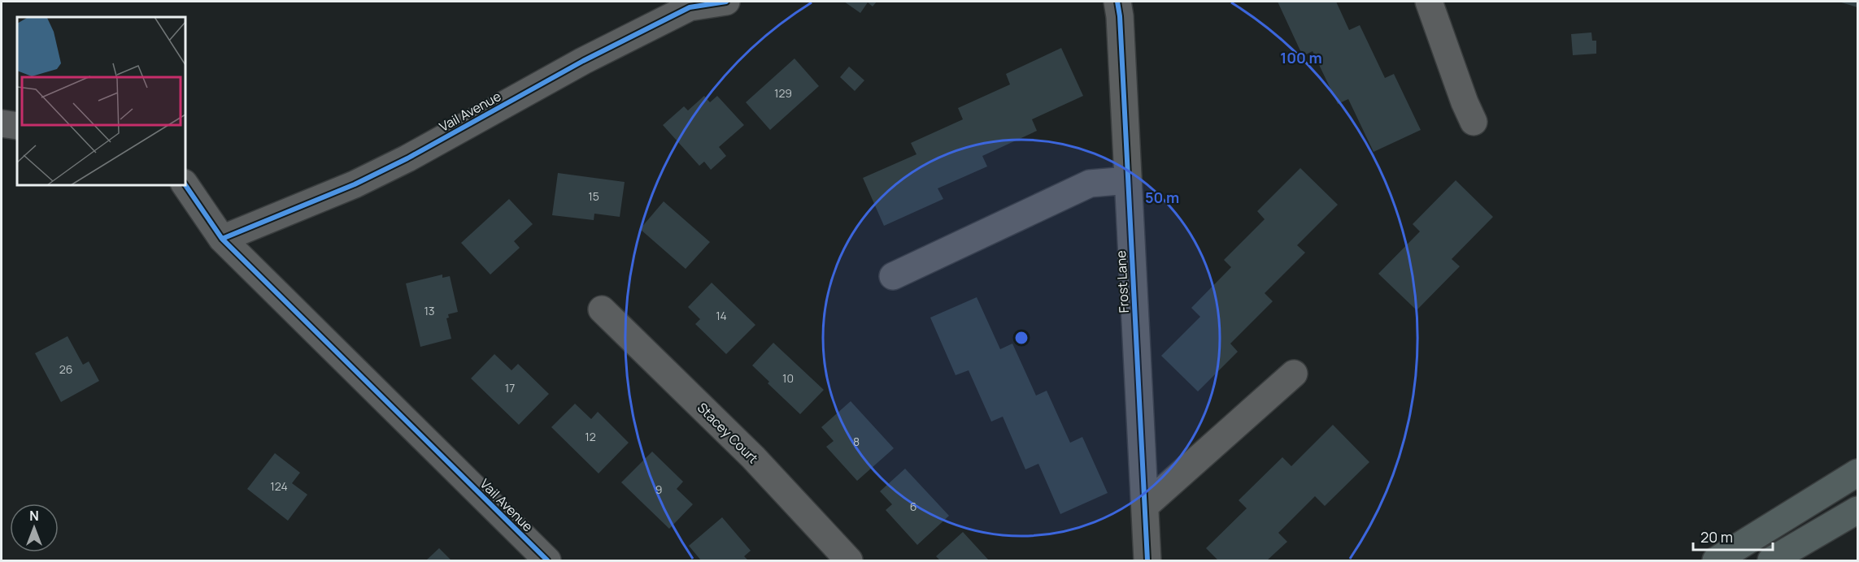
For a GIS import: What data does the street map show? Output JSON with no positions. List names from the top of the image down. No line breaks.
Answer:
{"streets":{"street":["Vail Avenue","Frost Lane","Stacey Court"]},"house_numbers":["129","15","13","14","26","10","17","12","8","124","9","6"],"scale_bar":"20 m","north":"top","rings":["100 m","50 m"]}
